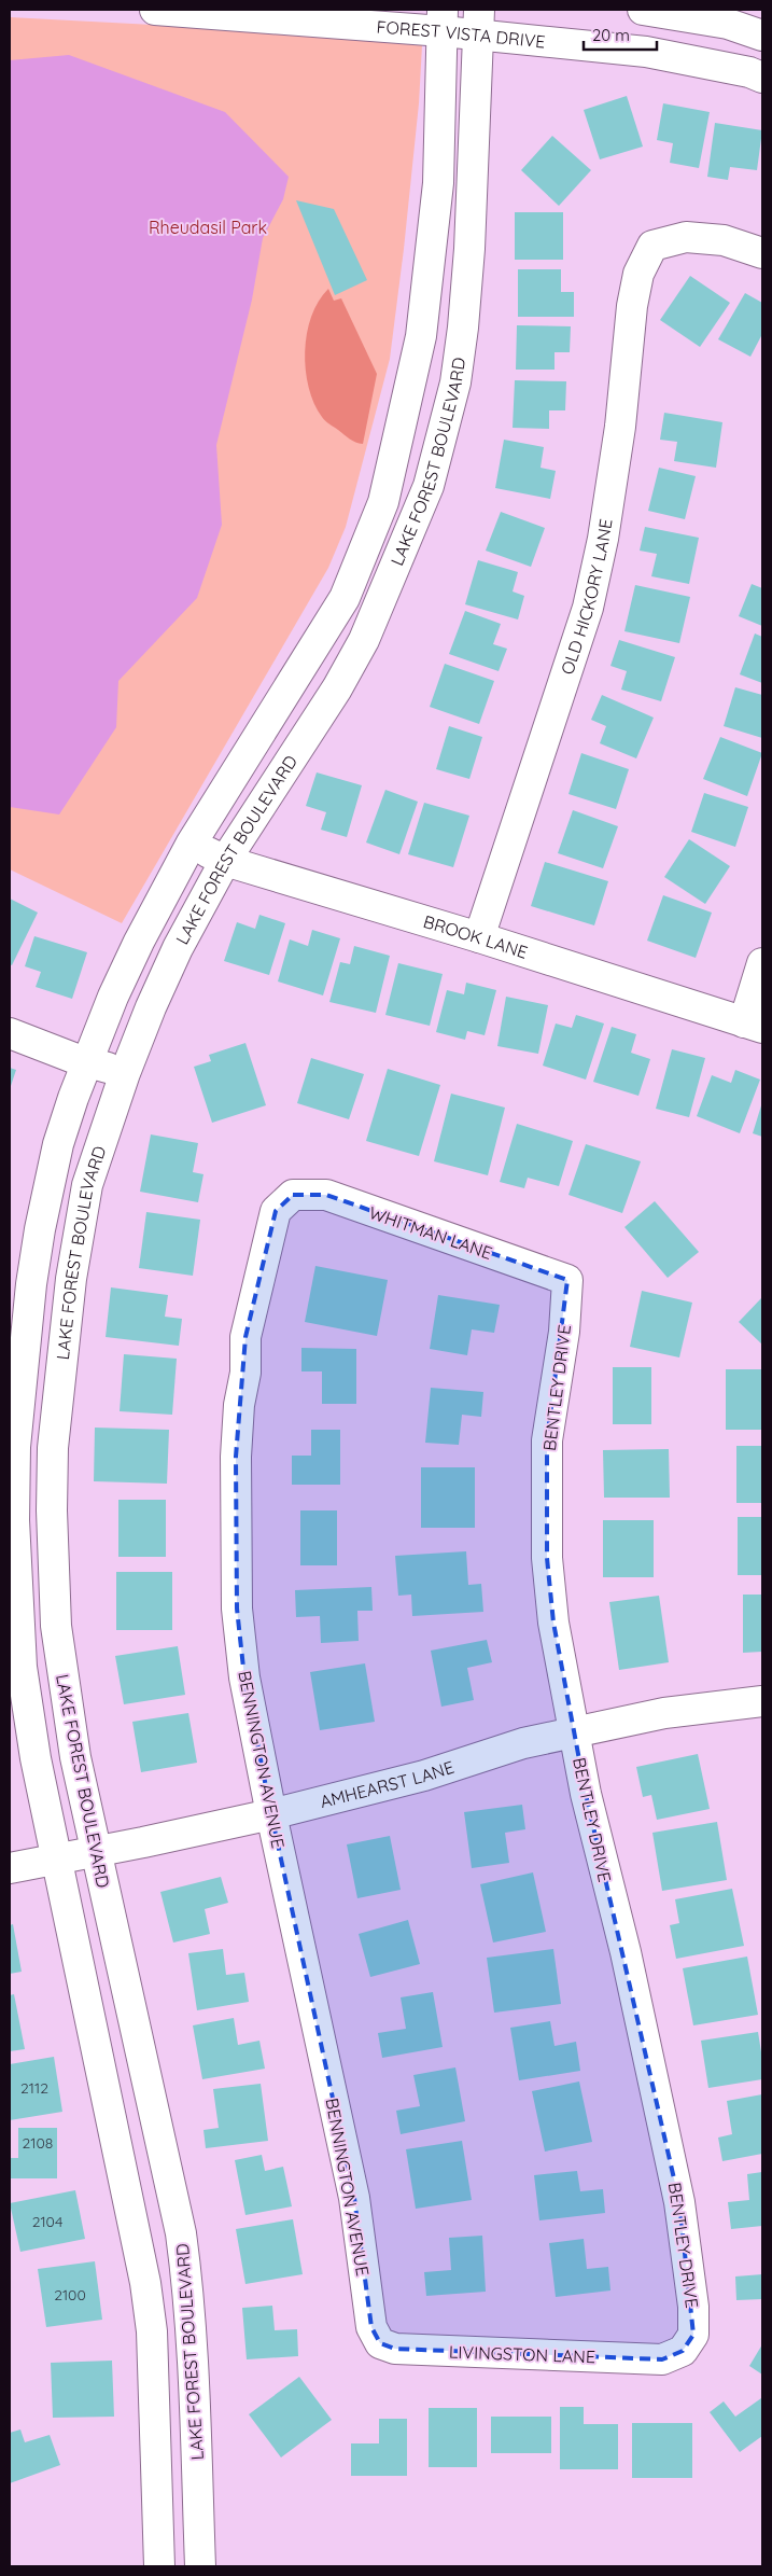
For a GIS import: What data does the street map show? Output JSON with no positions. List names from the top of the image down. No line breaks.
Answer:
{"streets":{"street":["FOREST VISTA DRIVE","LAKE FOREST BOULEVARD","OLD HICKORY LANE","BROOK LANE","WHITMAN LANE","BENTLEY DRIVE","BENNINGTON AVENUE","AMHEARST LANE","LIVINGSTON LANE"]},"crossings":[["FOREST VISTA DRIVE","LAKE FOREST BOULEVARD"],["LAKE FOREST BOULEVARD","BROOK LANE"],["LAKE FOREST BOULEVARD","AMHEARST LANE"],["OLD HICKORY LANE","BROOK LANE"],["WHITMAN LANE","BENTLEY DRIVE"],["WHITMAN LANE","BENNINGTON AVENUE"],["BENTLEY DRIVE","AMHEARST LANE"],["BENTLEY DRIVE","LIVINGSTON LANE"],["BENNINGTON AVENUE","AMHEARST LANE"],["BENNINGTON AVENUE","LIVINGSTON LANE"]],"parks":["Rheudasil Park"],"house_numbers":["2112","2108","2104","2100"],"scale_bar":"20 m"}
